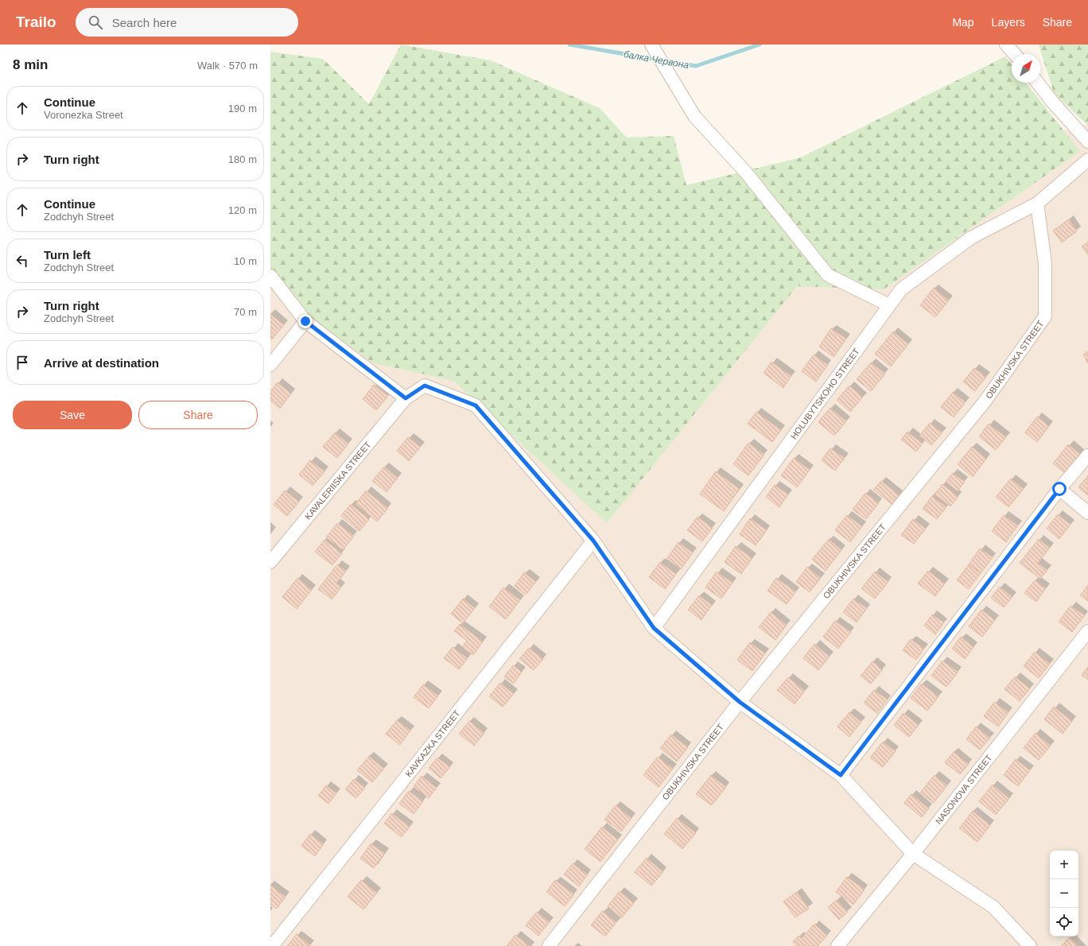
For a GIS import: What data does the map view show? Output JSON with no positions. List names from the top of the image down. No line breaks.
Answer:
{"streets":{"street":["OBUKHIVSKA STREET","HOLUBYTSKOHO STREET","KAVALERIISKA STREET","KAVKAZKA STREET","NASONOVA STREET"]},"crossings":[["OBUKHIVSKA STREET","HOLUBYTSKOHO STREET"],["KAVALERIISKA STREET","KAVKAZKA STREET"]],"water":["балка Червона"],"north":"top right","page":{"header":"Trailo","search":"Search here","nav":["Map","Layers","Share"],"heading":["8 min","Walk · 570 m"],"list":[["Continue","Voronezka Street","190 m"],["Turn right","180 m"],["Continue","Zodchyh Street","120 m"],["Turn left","Zodchyh Street","10 m"],["Turn right","Zodchyh Street","70 m"],"Arrive at destination"],"buttons":["Save","Share"],"map_buttons":["+","−"]}}
